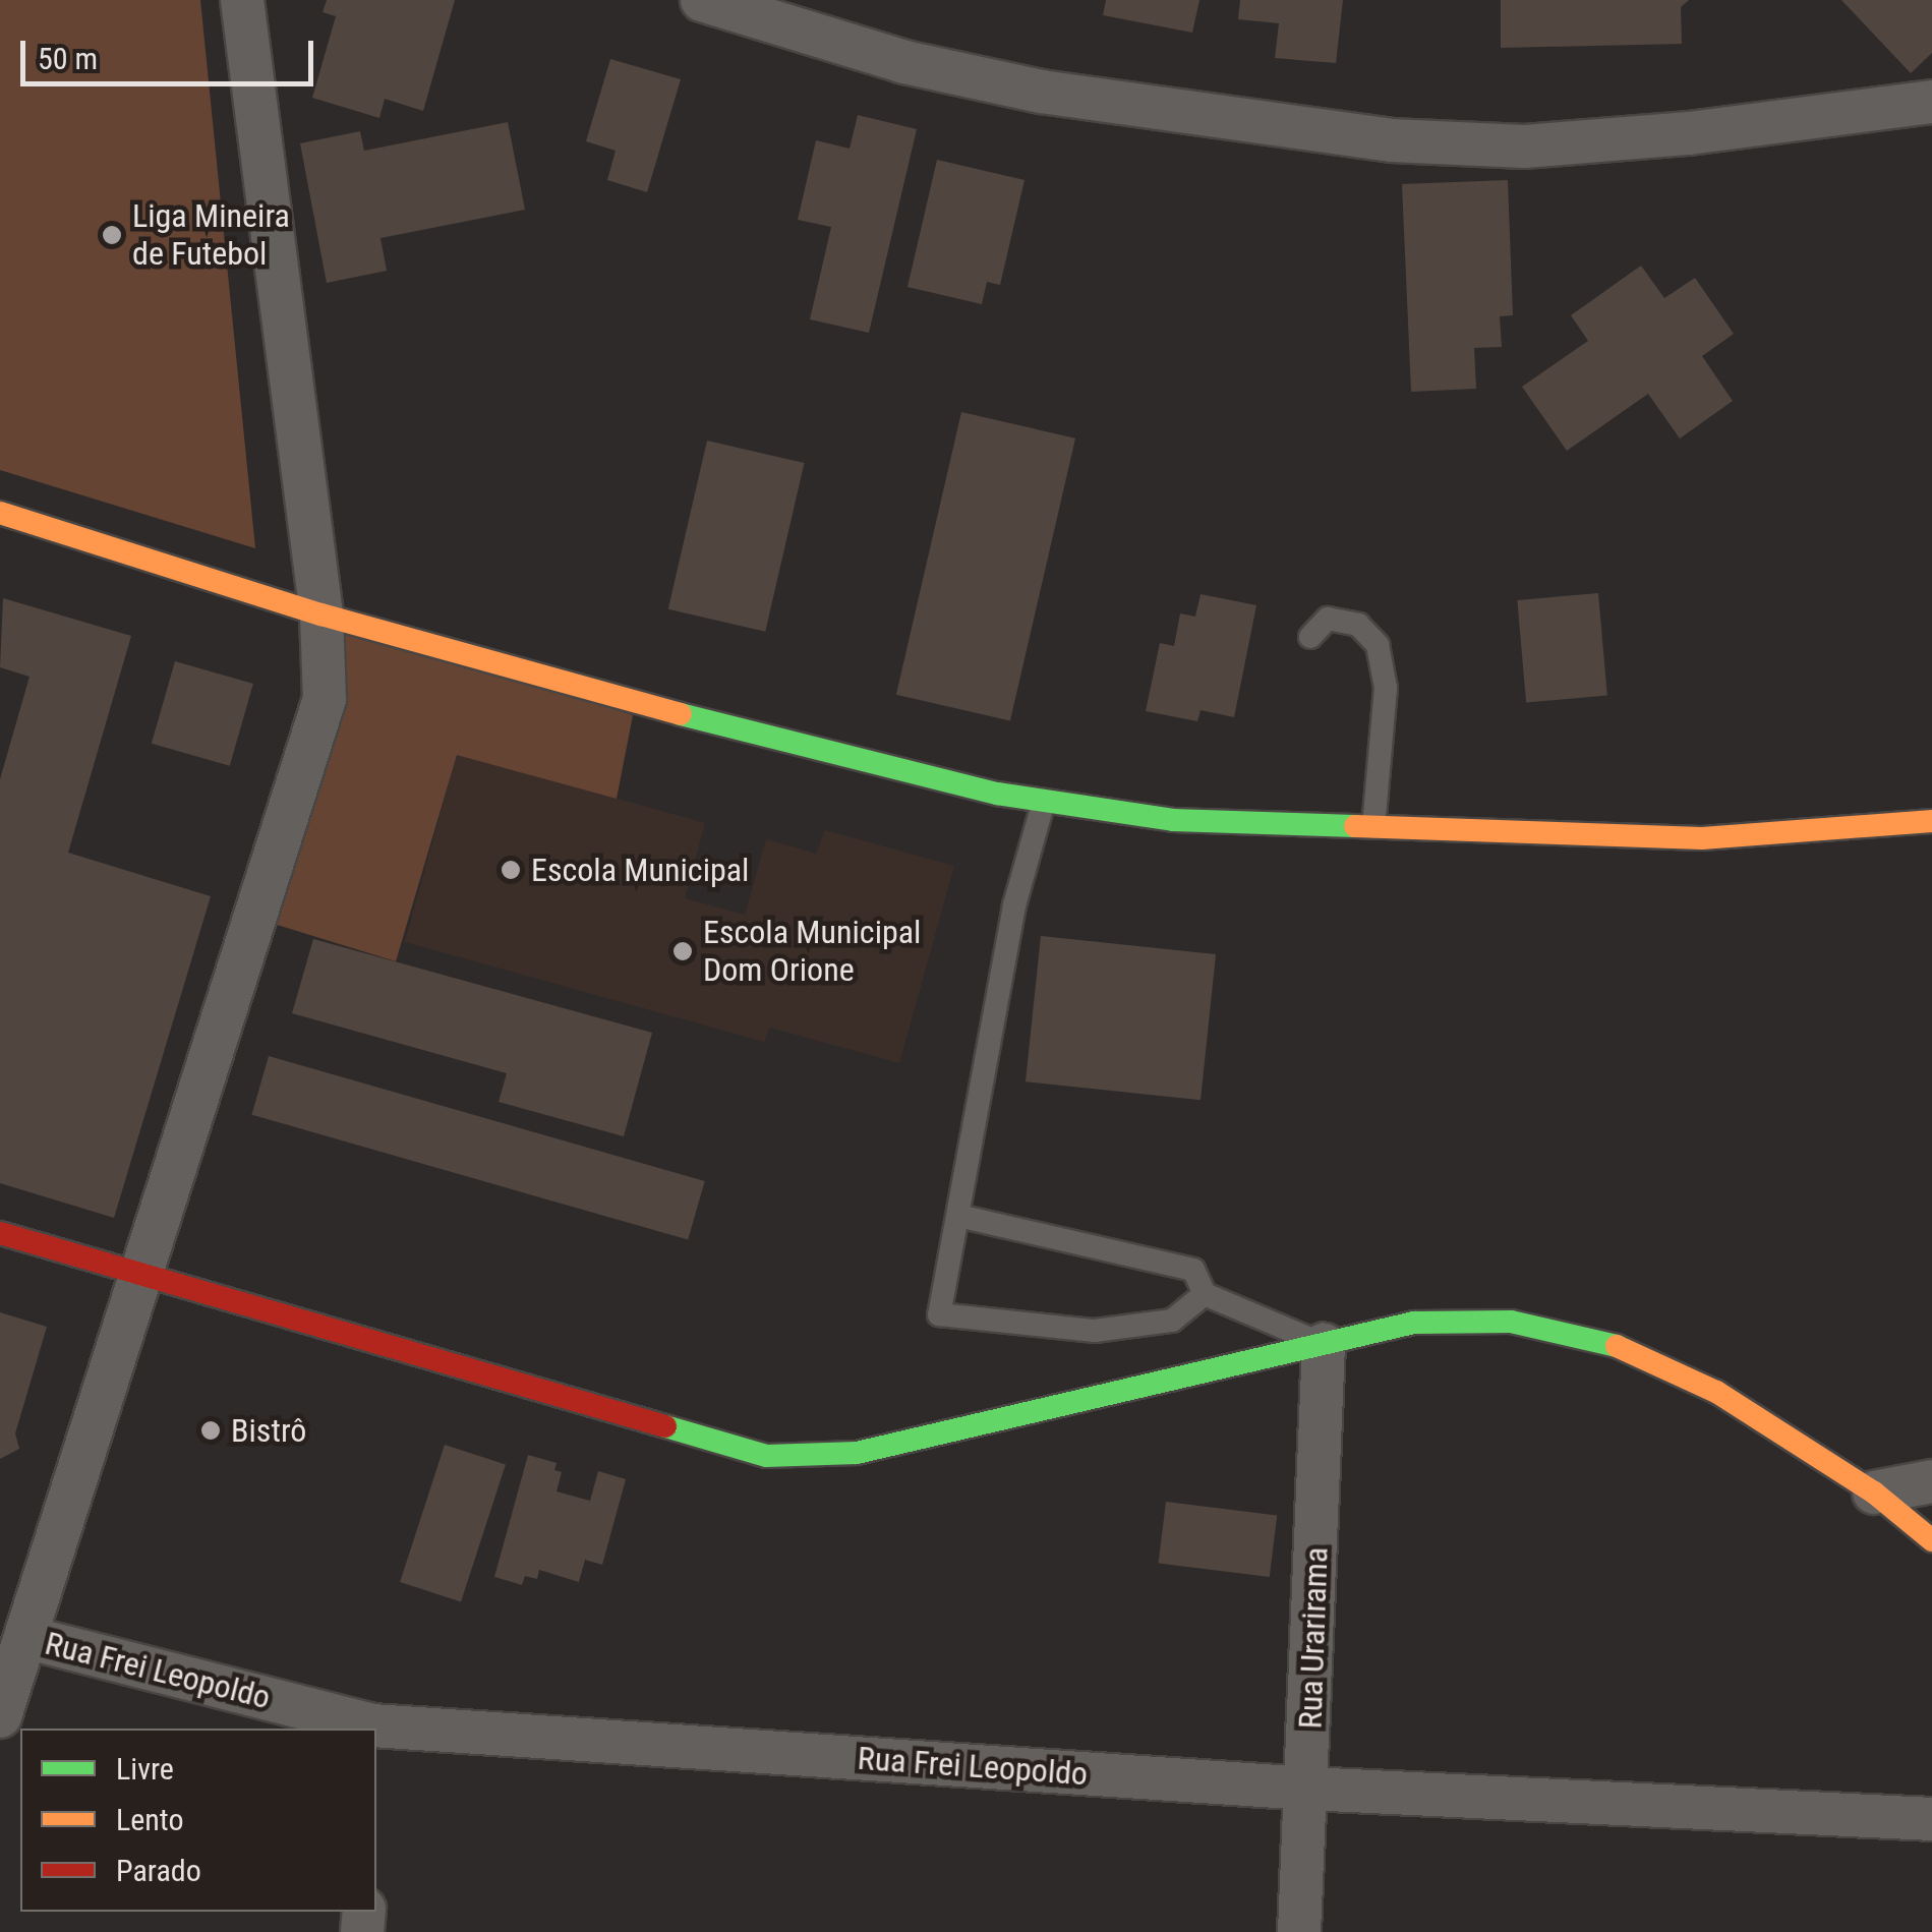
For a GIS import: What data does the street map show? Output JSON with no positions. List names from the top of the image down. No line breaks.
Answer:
{"streets":{"street":["Rua Urarirama","Rua Frei Leopoldo"]},"crossings":[["Rua Urarirama","Rua Frei Leopoldo"]],"places":["Liga Mineira de Futebol","Escola Municipal","Escola Municipal Dom Orione","Bistrô"],"legend":["Livre","Lento","Parado"],"scale_bar":"50 m"}
